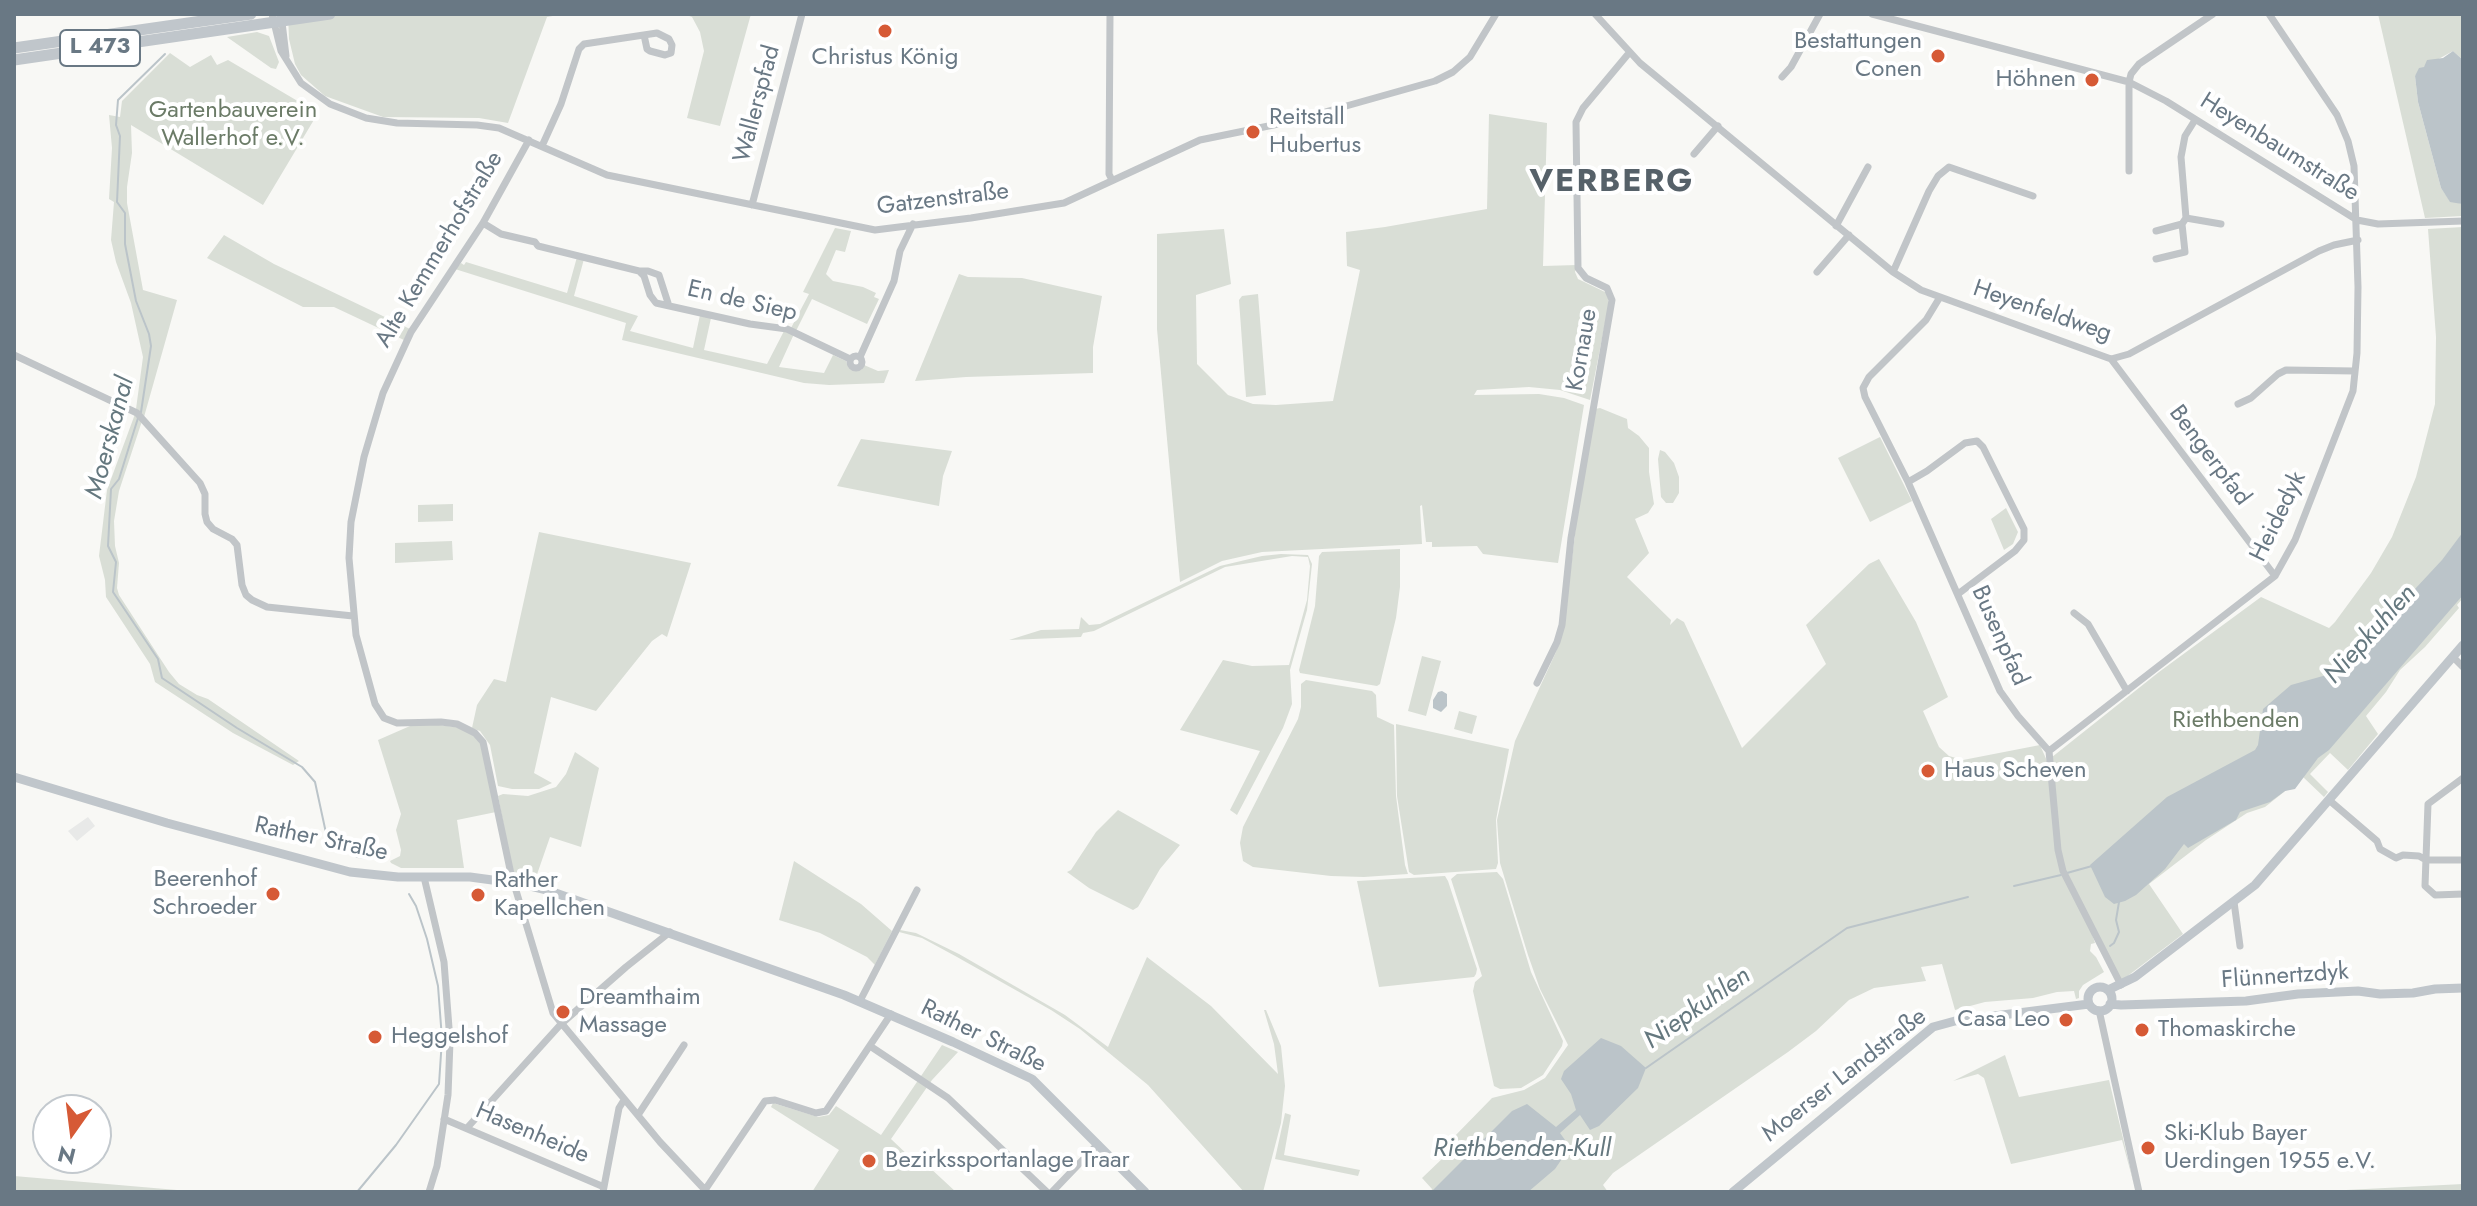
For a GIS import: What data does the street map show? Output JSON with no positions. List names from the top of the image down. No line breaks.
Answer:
{"streets":{"main road":["L 473"],"street":["Wallerspfad","Heyenbaumstraße","Gatzenstraße","Alte Kemmerhofstraße","En de Siep","Heyenfeldweg","Kornaue","Bengerpfad","Heidedyk","Busenpfad","Rather Straße","Flünnertzdyk","Moerser Landstraße","Hasenheide"]},"crossings":[["L 473","Gatzenstraße"],["Wallerspfad","Gatzenstraße"],["Heyenbaumstraße","Heidedyk"],["Gatzenstraße","Alte Kemmerhofstraße"],["Gatzenstraße","En de Siep"],["Alte Kemmerhofstraße","En de Siep"],["Alte Kemmerhofstraße","Rather Straße"],["Heyenfeldweg","Kornaue"],["Heyenfeldweg","Bengerpfad"],["Heyenfeldweg","Heidedyk"],["Heyenfeldweg","Busenpfad"],["Bengerpfad","Heidedyk"],["Heidedyk","Busenpfad"],["Flünnertzdyk","Moerser Landstraße"]],"districts":["VERBERG"],"water":["Moerskanal","Niepkuhlen","Riethbenden-Kull"],"parks":["Gartenbauverein Wallerhof e.V.","Riethbenden"],"places":["Christus König","Bestattungen Conen","Höhnen","Reitstall Hubertus","Haus Scheven","Beerenhof Schroeder","Rather Kapellchen","Dreamthaim Massage","Casa Leo","Thomaskirche","Heggelshof","Ski-Klub Bayer Uerdingen 1955 e.V.","Bezirkssportanlage Traar"],"north":"bottom"}
